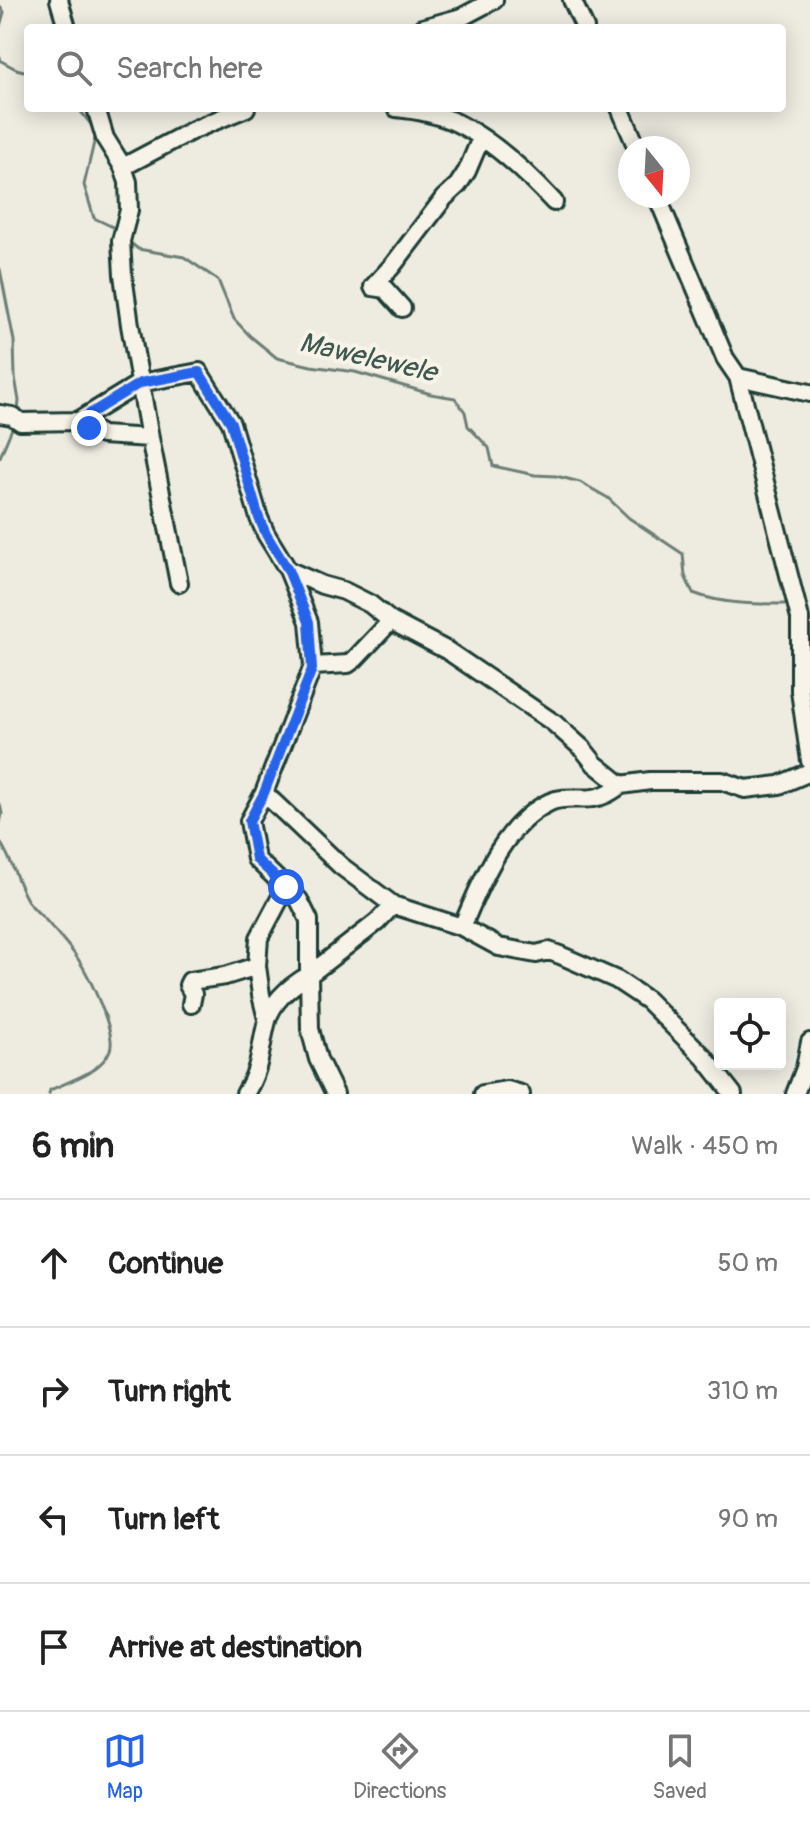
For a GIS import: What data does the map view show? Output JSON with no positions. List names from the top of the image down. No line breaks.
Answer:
{"water":["Mawelewele"],"north":"bottom","page":{"search":"Search here","heading":["6 min","Walk · 450 m"],"list":[["Continue","50 m"],["Turn right","310 m"],["Turn left","90 m"],"Arrive at destination"],"nav":["Map","Directions","Saved"]}}
